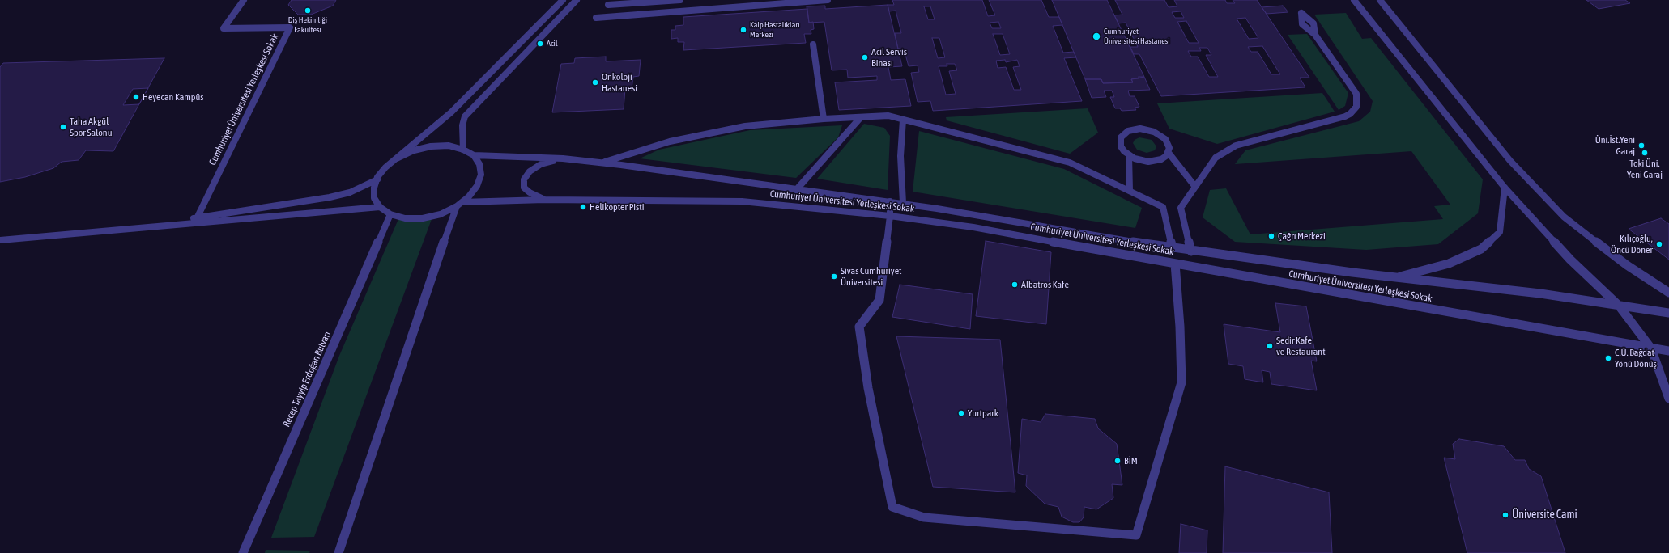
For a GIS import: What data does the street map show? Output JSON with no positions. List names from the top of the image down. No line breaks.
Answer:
{"streets":{"street":["Cumhuriyet Üniversitesi Yerleşkesi Sokak","Recep Tayyip Erdoğan Bulvarı"]},"crossings":[["Cumhuriyet Üniversitesi Yerleşkesi Sokak","Recep Tayyip Erdoğan Bulvarı"]],"places":["Diş Hekimliği Fakültesi","Kalp Hastalıkları Merkezi","Cumhuriyet Üniversitesi Hastanesi","Acil","Acil Servis Binası","Onkoloji Hastanesi","Heyecan Kampüs","Taha Akgül Spor Salonu","Üni.İst.Yeni Garaj","Toki Üni. Yeni Garaj","Helikopter Pisti","Çağrı Merkezi","Kılıçoğlu, Öncü Döner","Sivas Cumhuriyet Üniversitesi","Albatros Kafe","Sedir Kafe ve Restaurant","C.Ü. Bağdat Yönü Dönüş","Yurtpark","BİM","Üniversite Cami"]}
